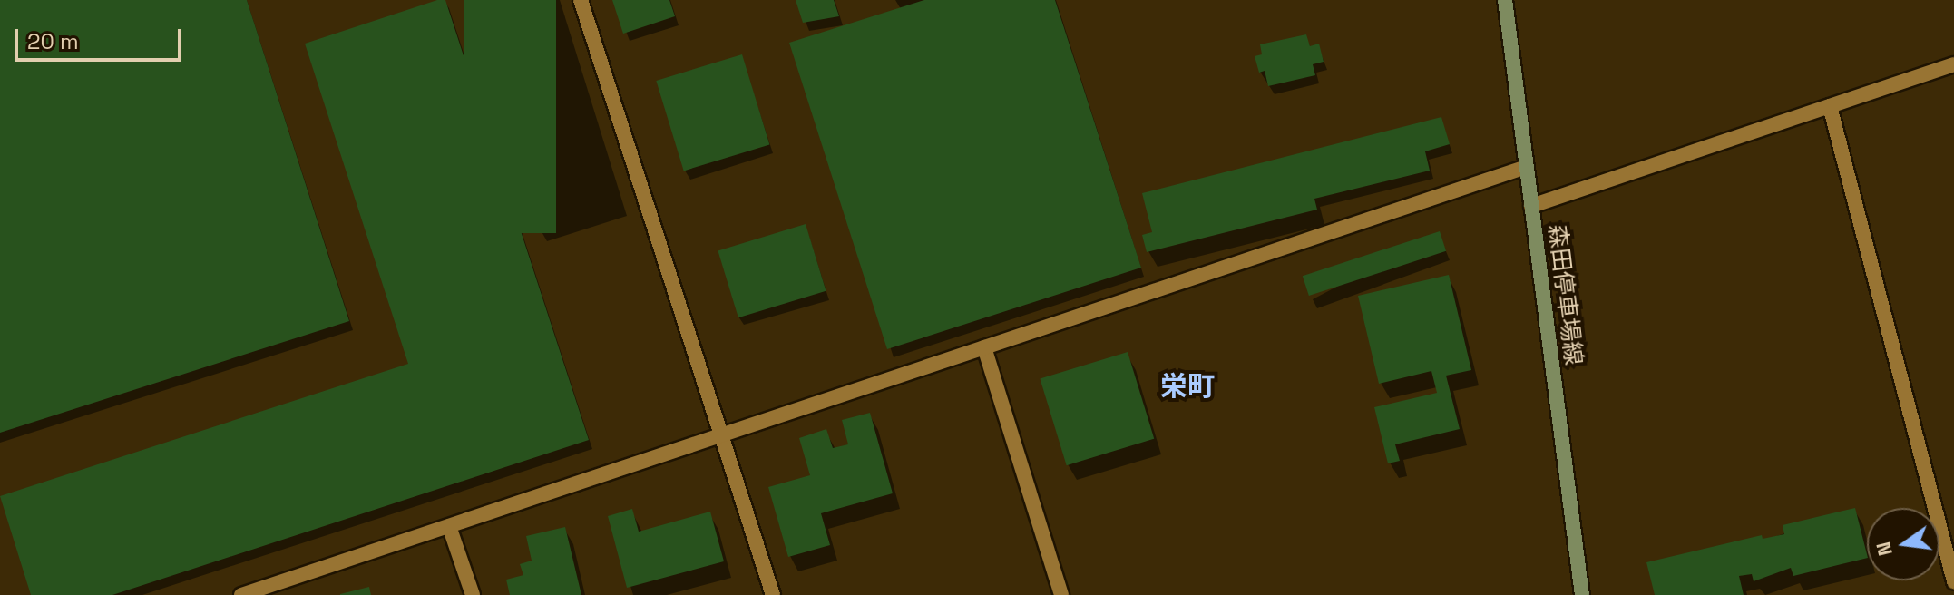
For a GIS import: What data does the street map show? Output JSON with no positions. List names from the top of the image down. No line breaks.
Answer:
{"streets":{"main road":["森田停車場線"]},"districts":["栄町"],"scale_bar":"20 m","north":"left"}
